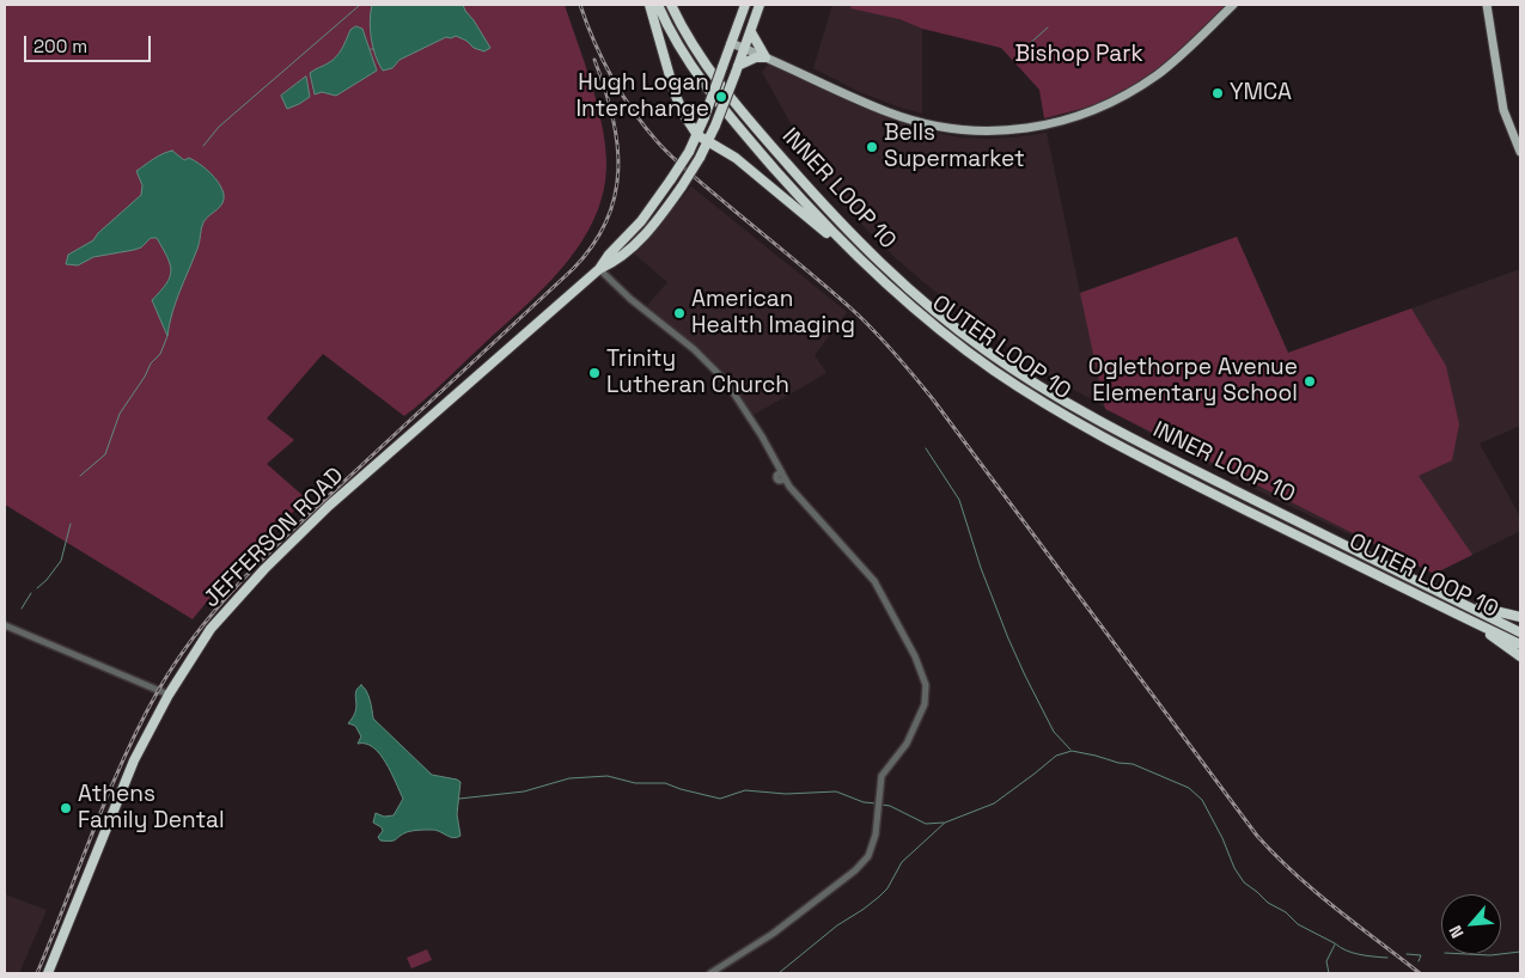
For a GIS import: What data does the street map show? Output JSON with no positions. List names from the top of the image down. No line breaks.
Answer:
{"streets":{"highway":["INNER LOOP 10","OUTER LOOP 10","JEFFERSON ROAD"]},"parks":["Bishop Park"],"places":["YMCA","Hugh Logan Interchange","Bells Supermarket","American Health Imaging","Trinity Lutheran Church","Oglethorpe Avenue Elementary School","Athens Family Dental"],"scale_bar":"200 m","north":"bottom left"}
